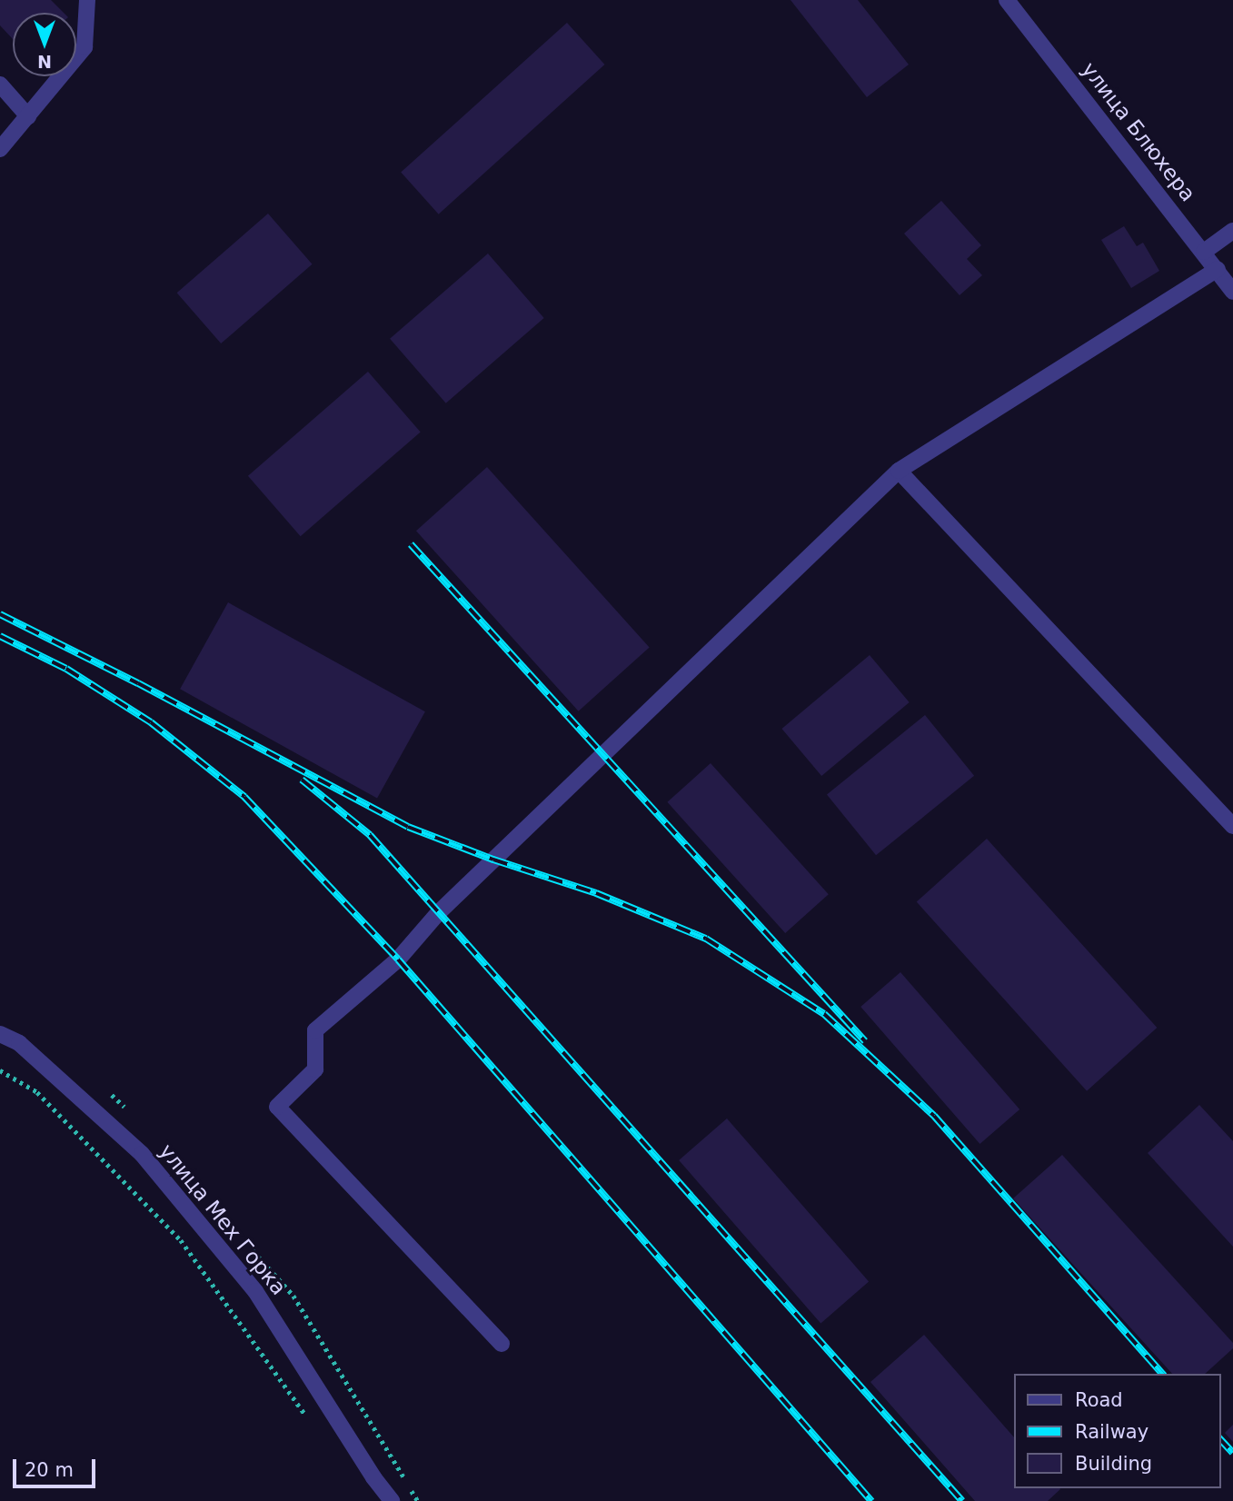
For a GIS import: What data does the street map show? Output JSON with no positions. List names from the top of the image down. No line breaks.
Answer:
{"streets":{"street":["улица Блюхера","улица Мех Горка"]},"legend":["Road","Railway","Building"],"scale_bar":"20 m","north":"bottom"}
